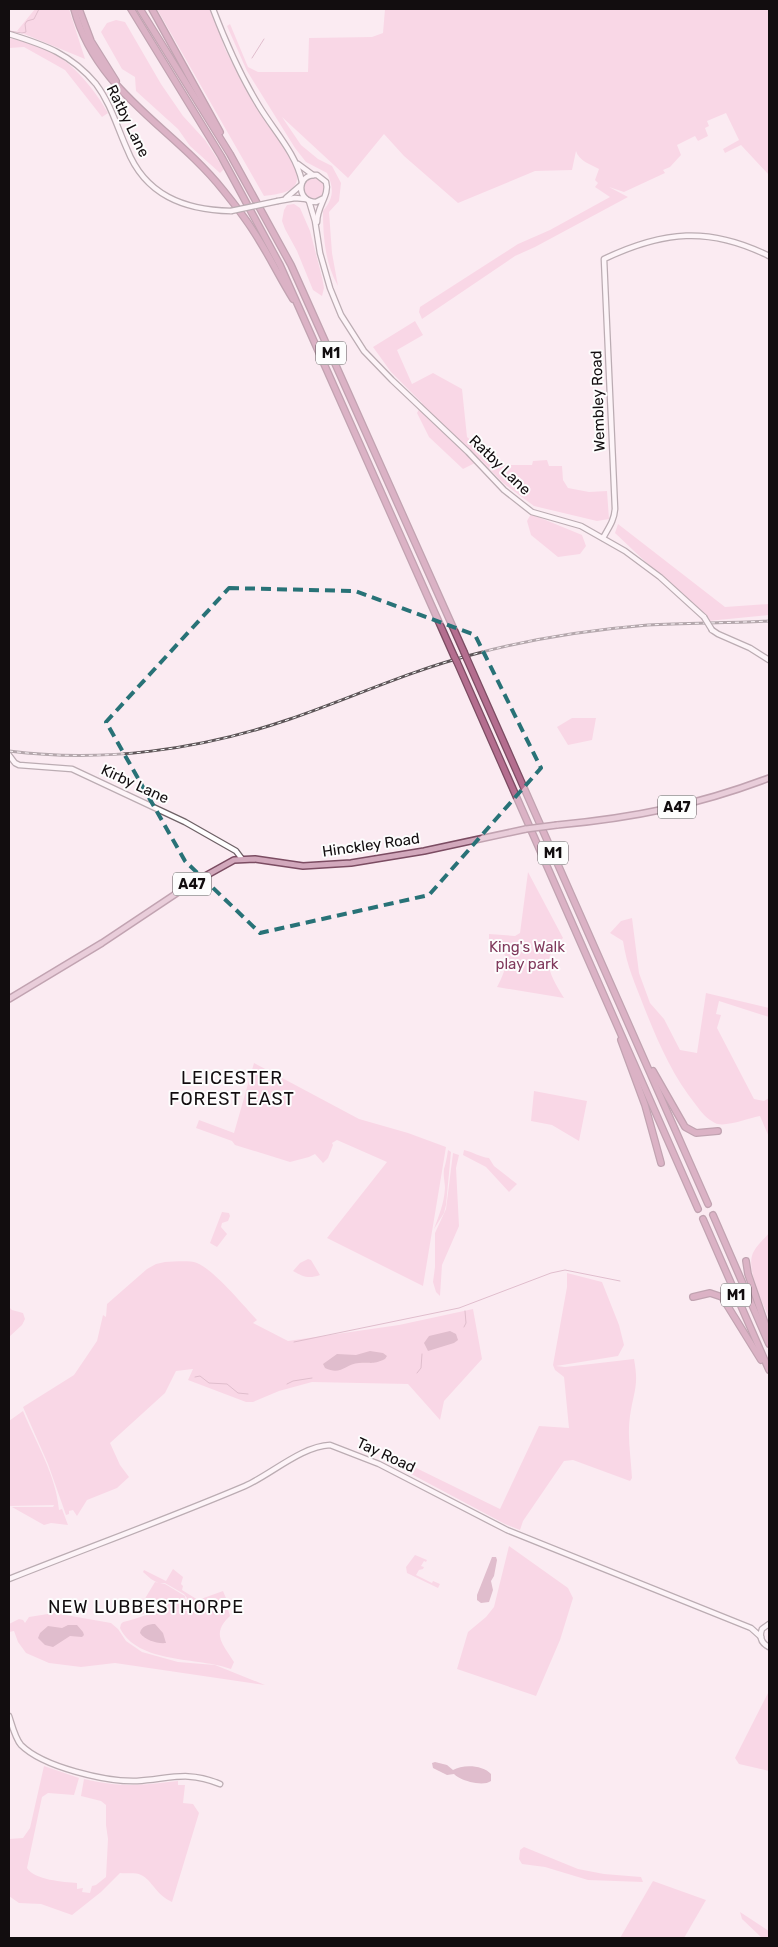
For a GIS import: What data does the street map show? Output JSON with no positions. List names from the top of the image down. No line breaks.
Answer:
{"streets":{"highway":["M1"],"main road":["A47","Hinckley Road"],"street":["Ratby Lane","Wembley Road","Kirby Lane","Tay Road"]},"crossings":[["Ratby Lane","Wembley Road"],["Kirby Lane","Hinckley Road"]],"districts":["LEICESTER FOREST EAST","NEW LUBBESTHORPE"],"parks":["King's Walk play park"]}
